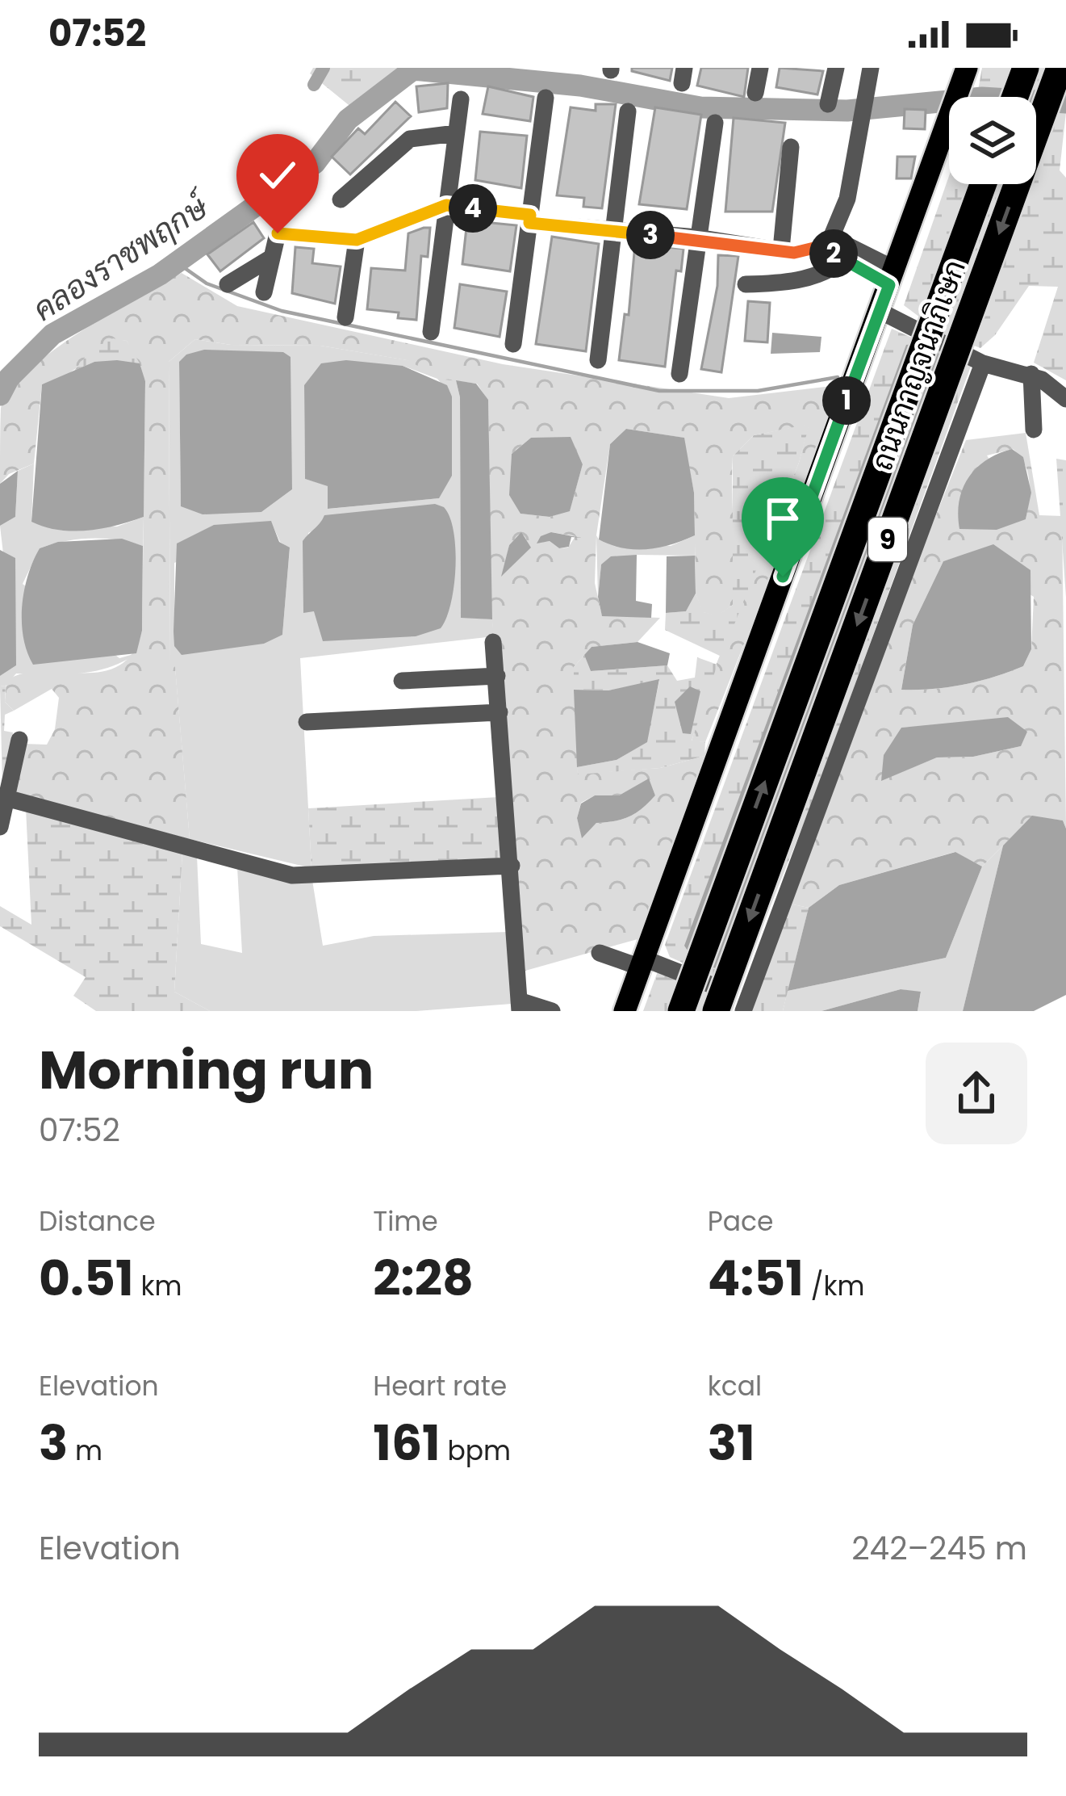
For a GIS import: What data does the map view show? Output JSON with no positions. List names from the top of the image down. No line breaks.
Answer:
{"streets":{"highway":["ถนนกาญจนาภิเษก","9"]},"water":["คลองราชพฤกษ์"],"page":{"status":"07:52","pins":["4","3","2","1"],"heading":["Morning run","07:52"],"stats":[["Distance","0.51 km"],["Time","2:28"],["Pace","4:51 /km"],["Elevation","3 m"],["Heart rate","161 bpm"],["kcal","31"]],"chart":["Elevation","242–245 m"]}}
